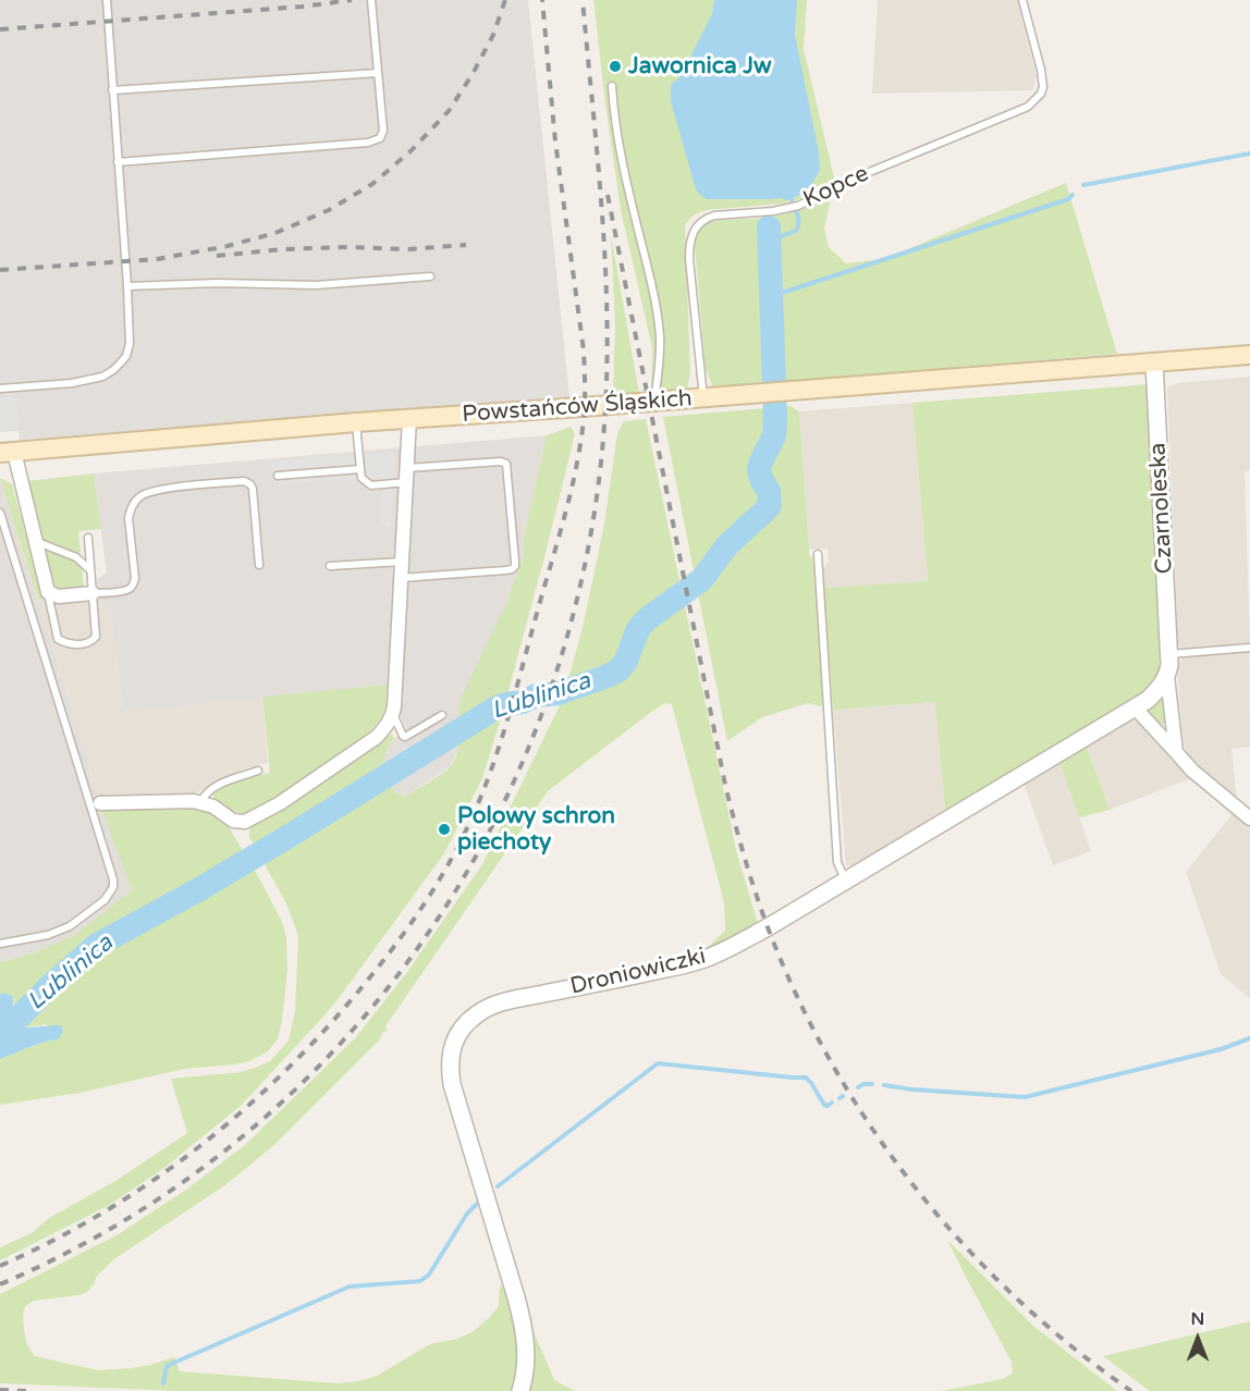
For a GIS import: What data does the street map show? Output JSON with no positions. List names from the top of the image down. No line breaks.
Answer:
{"streets":{"main road":["Powstańców Śląskich"],"street":["Czarnoleska","Droniowiczki"],"lane":["Kopce"]},"crossings":[["Kopce","Powstańców Śląskich"],["Powstańców Śląskich","Czarnoleska"]],"water":["Lublinica"],"places":["Jawornica Jw","Polowy schron piechoty"],"north":"top"}
